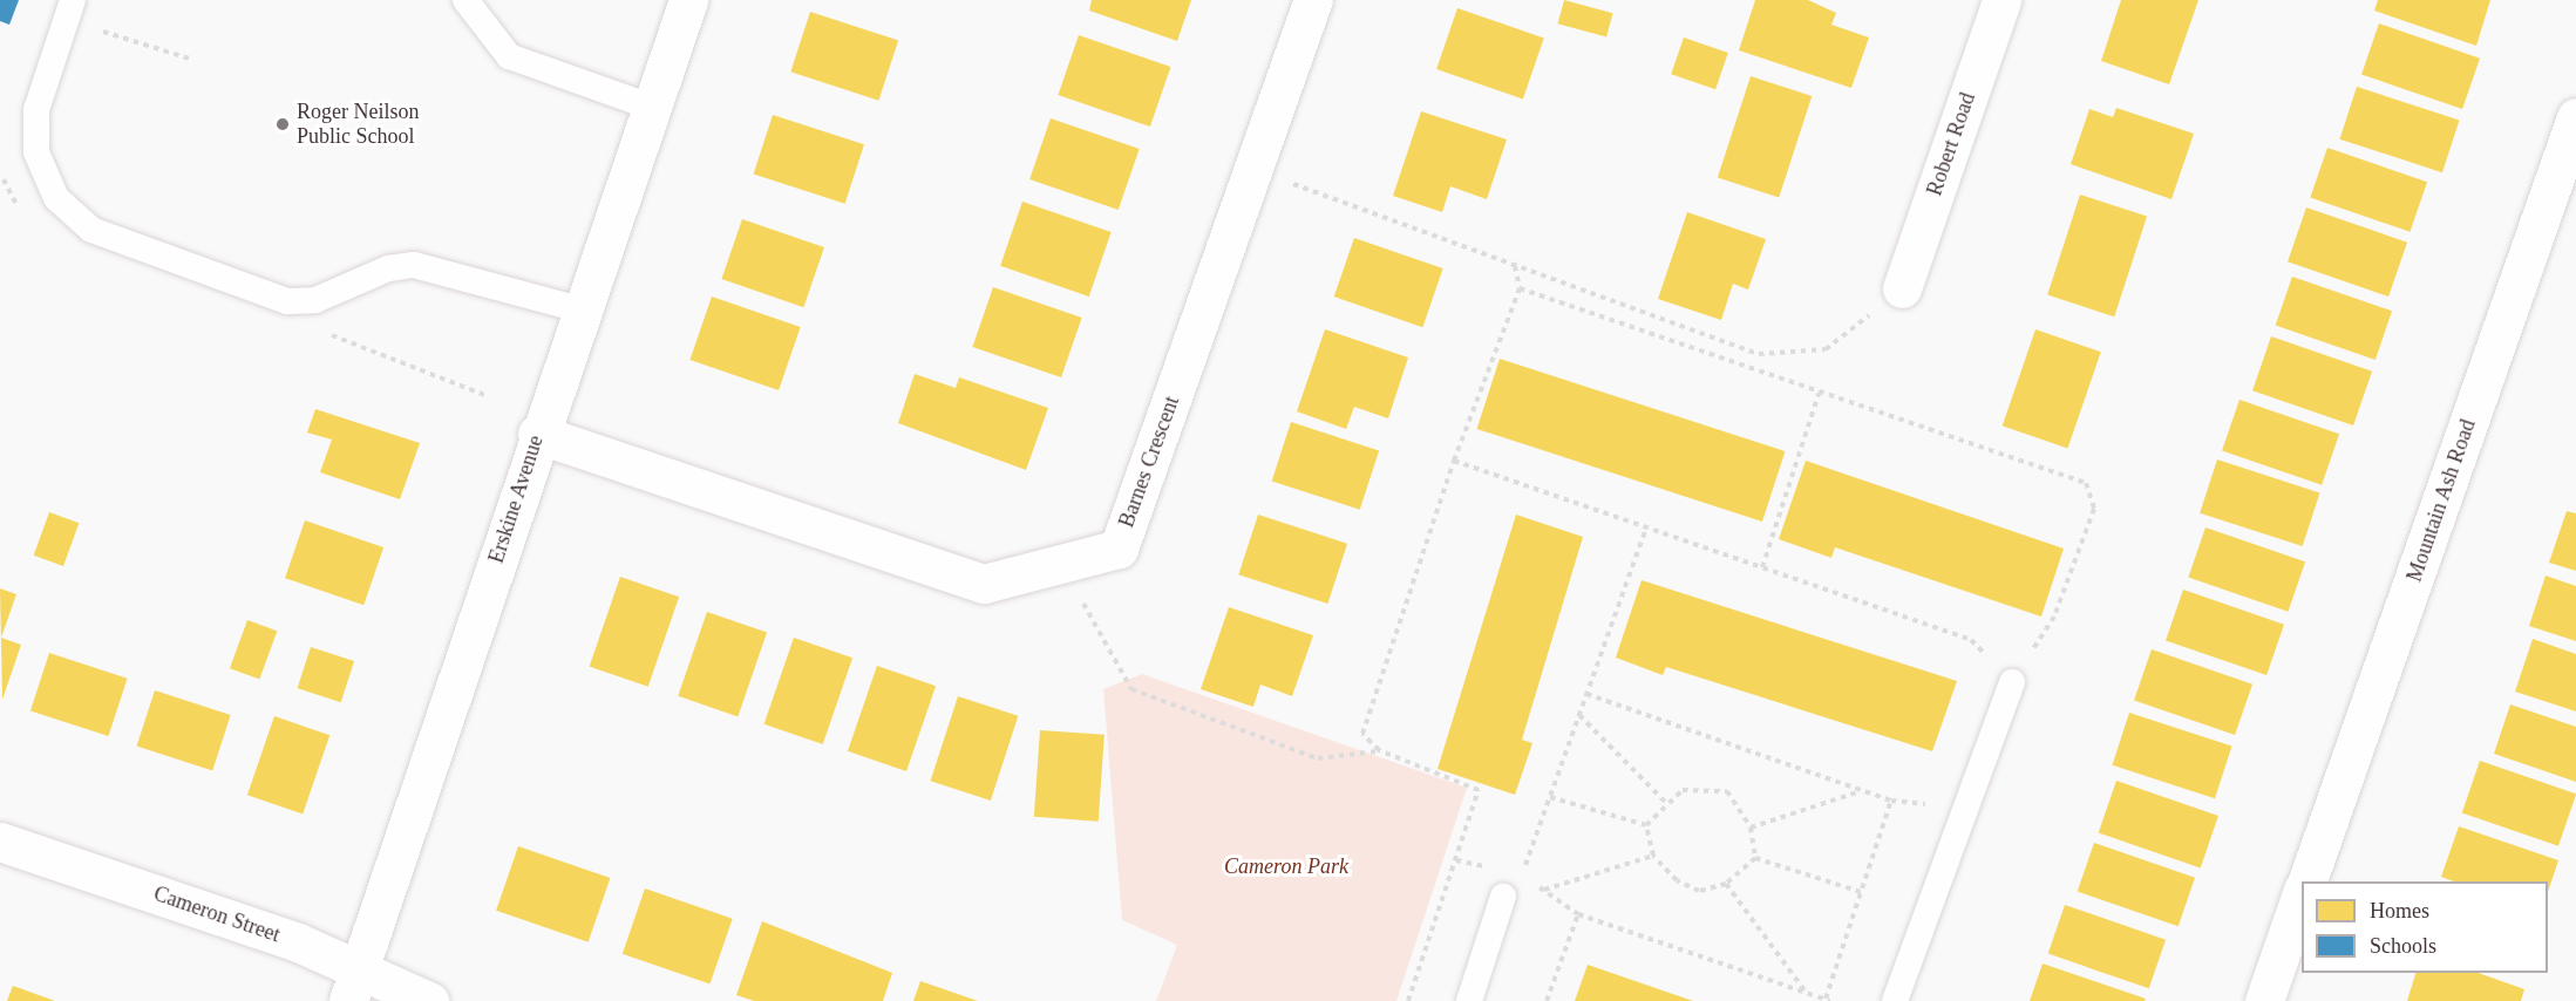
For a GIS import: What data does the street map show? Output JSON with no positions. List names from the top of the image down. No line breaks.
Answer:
{"streets":{"street":["Robert Road","Barnes Crescent","Erskine Avenue","Mountain Ash Road","Cameron Street"]},"crossings":[["Barnes Crescent","Erskine Avenue"],["Erskine Avenue","Cameron Street"]],"parks":["Cameron Park"],"places":["Roger Neilson Public School"],"legend":["Homes","Schools"]}
